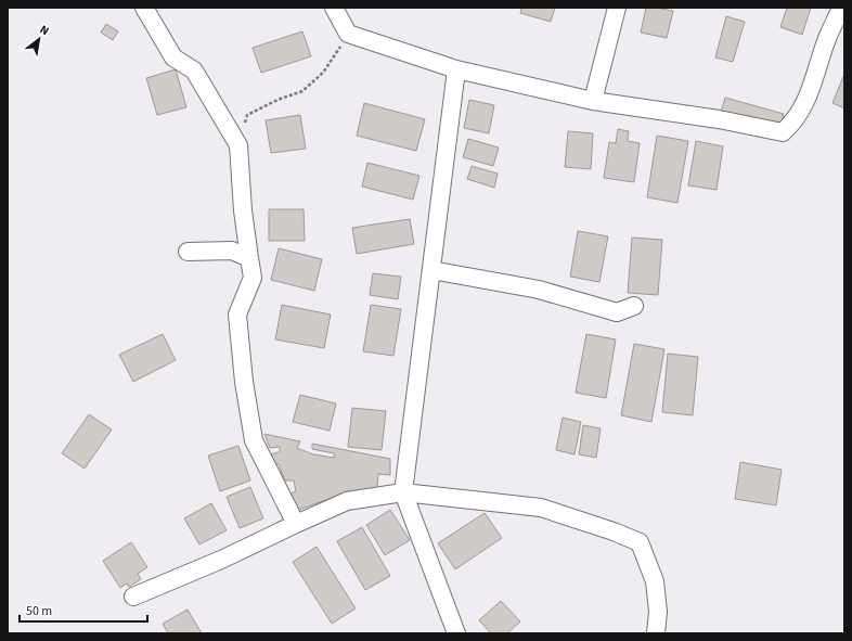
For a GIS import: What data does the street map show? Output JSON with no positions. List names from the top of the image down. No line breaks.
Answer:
{"scale_bar":"50 m","north":"top right"}
